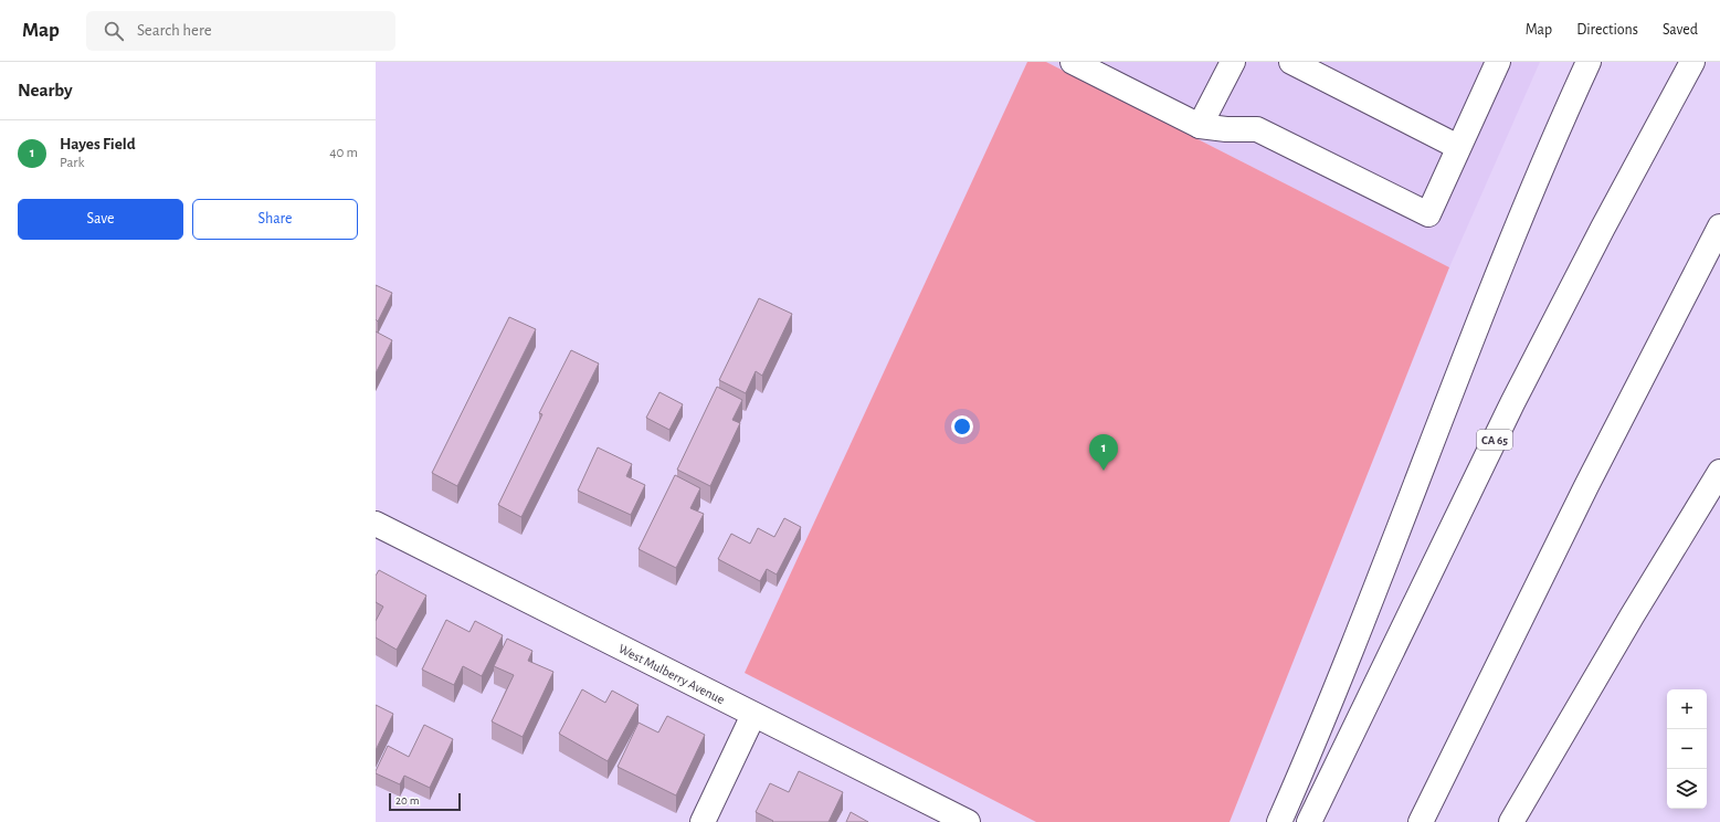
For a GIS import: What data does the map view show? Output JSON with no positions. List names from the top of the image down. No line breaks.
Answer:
{"streets":{"main road":["CA 65","West Mulberry Avenue"]},"scale_bar":"20 m","page":{"header":"Map","search":"Search here","nav":["Map","Directions","Saved"],"heading":"Nearby","list":[{"mark":"1","name":"Hayes Field","note":"Park","value":"40 m"}],"buttons":["Save","Share"],"pins":"1","map_buttons":["+","−"],"scale":"20 m"}}
